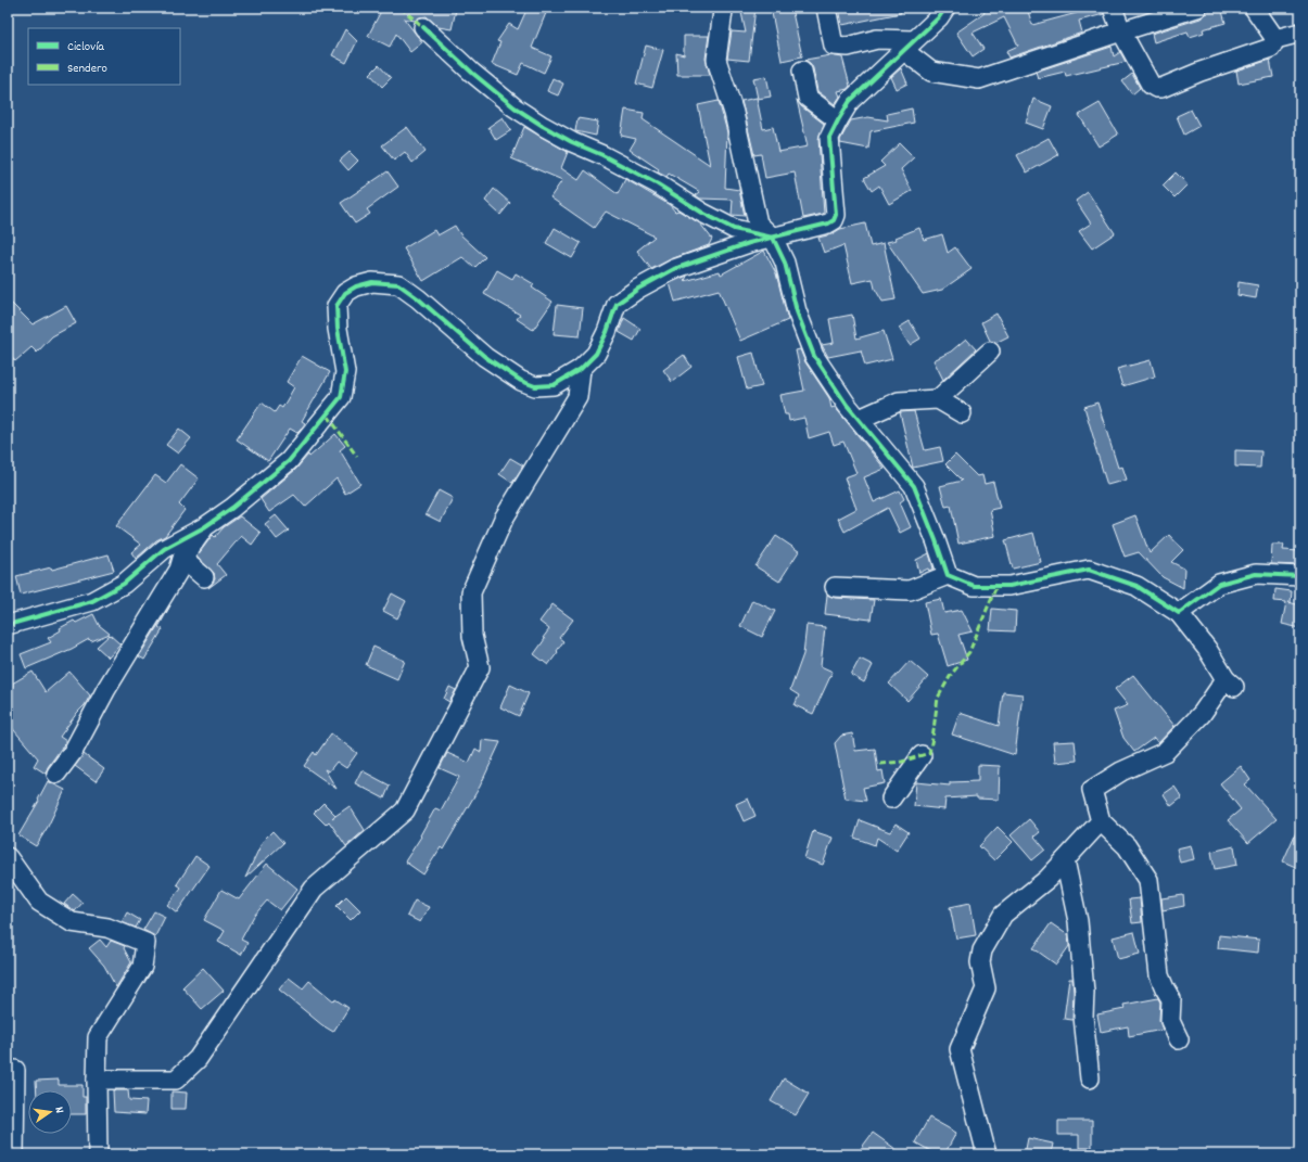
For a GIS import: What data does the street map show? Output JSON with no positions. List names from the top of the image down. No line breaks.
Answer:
{"legend":["Ciclovía","Sendero"],"north":"right"}
